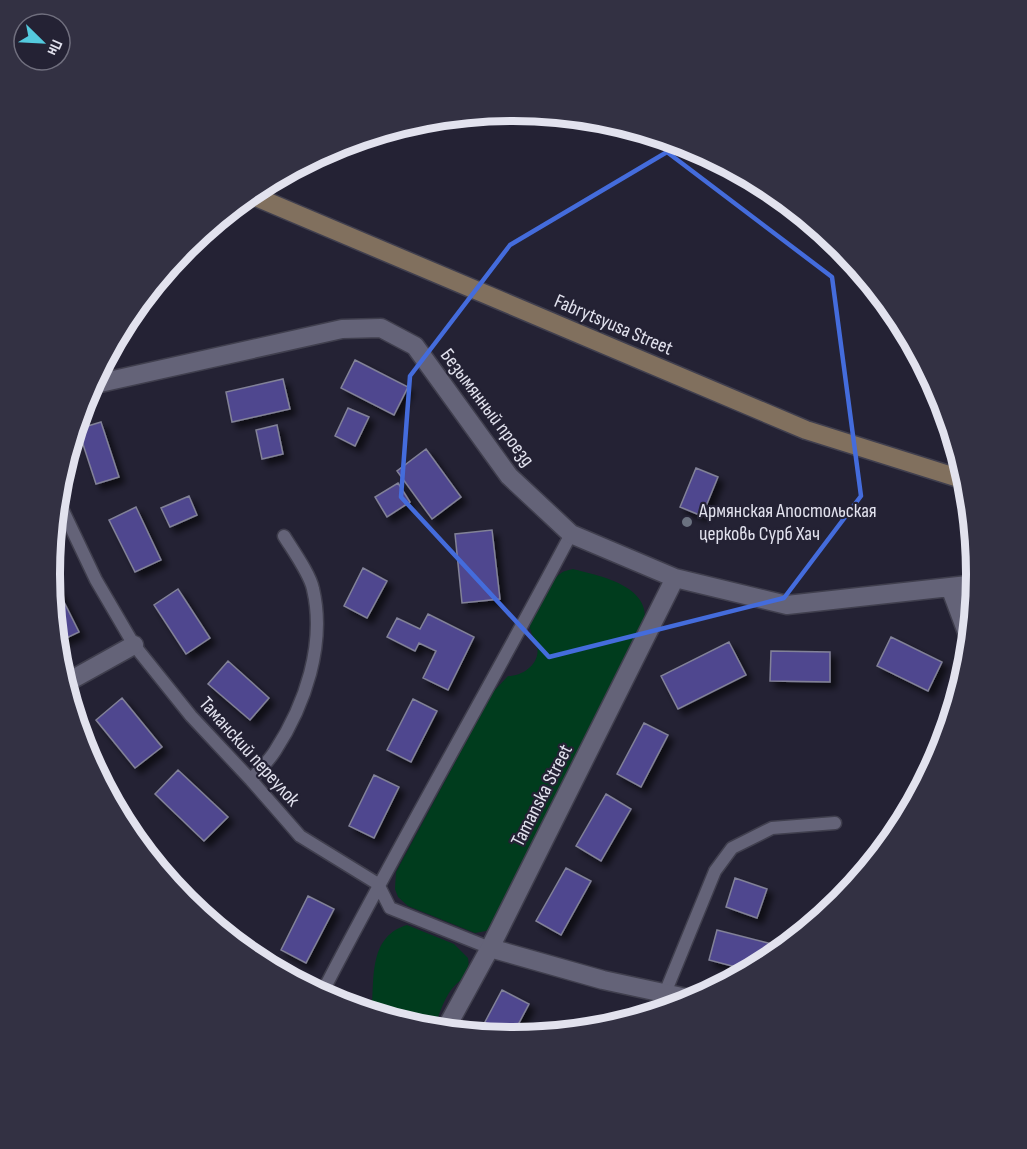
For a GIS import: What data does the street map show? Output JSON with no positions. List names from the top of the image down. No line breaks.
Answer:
{"streets":{"main road":["Fabrytsyusa Street"],"street":["Безымянный проезд","Tamanska Street"],"lane":["Таманский переулок"]},"crossings":[["Безымянный проезд","Tamanska Street"],["Таманский переулок","Tamanska Street"]],"places":["Армянская Апостольская церковь Сурб Хач"],"north":"bottom right"}
